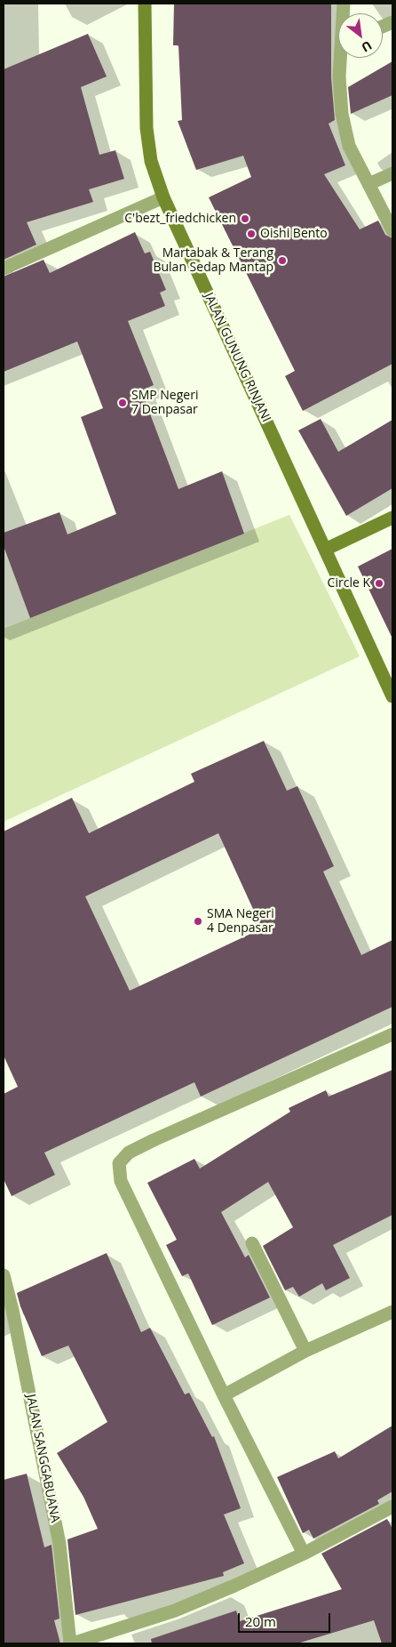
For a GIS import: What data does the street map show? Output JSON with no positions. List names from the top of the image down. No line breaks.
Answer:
{"streets":{"street":["JALAN GUNUNG RINJANI","JALAN SANGGABUANA"]},"places":["C'bezt_friedchicken","Oishi Bento","Martabak & Terang Bulan Sedap Mantap","SMP Negeri 7 Denpasar","Circle K","SMA Negeri 4 Denpasar"],"scale_bar":"20 m","north":"bottom right"}
